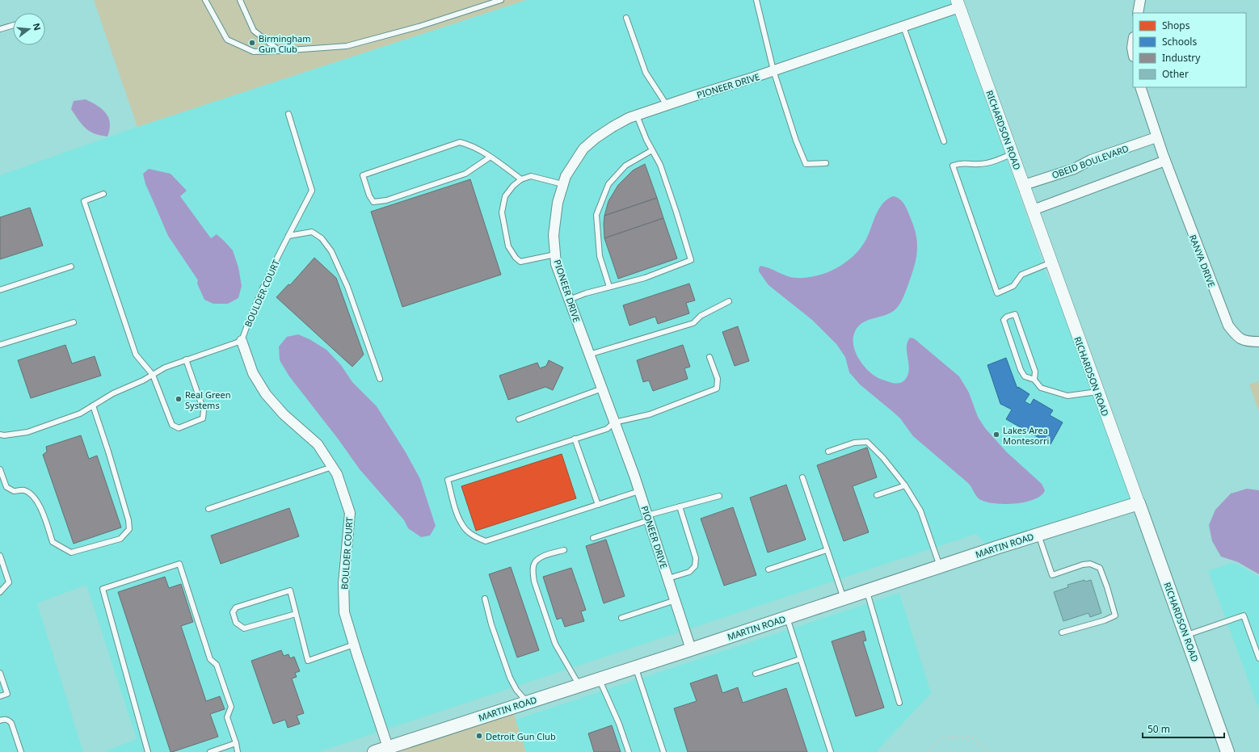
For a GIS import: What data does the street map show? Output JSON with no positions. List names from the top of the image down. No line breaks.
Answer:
{"streets":{"main road":["RICHARDSON ROAD","MARTIN ROAD"],"street":["PIONEER DRIVE","OBEID BOULEVARD","RANYA DRIVE","BOULDER COURT"]},"crossings":[["PIONEER DRIVE","RICHARDSON ROAD"],["PIONEER DRIVE","MARTIN ROAD"],["RICHARDSON ROAD","OBEID BOULEVARD"],["RICHARDSON ROAD","MARTIN ROAD"],["OBEID BOULEVARD","RANYA DRIVE"],["BOULDER COURT","MARTIN ROAD"]],"places":["Birmingham Gun Club","Real Green Systems","Lakes Area Montesorri","Detroit Gun Club"],"legend":["Shops","Schools","Industry","Other"],"scale_bar":"50 m","north":"right"}
